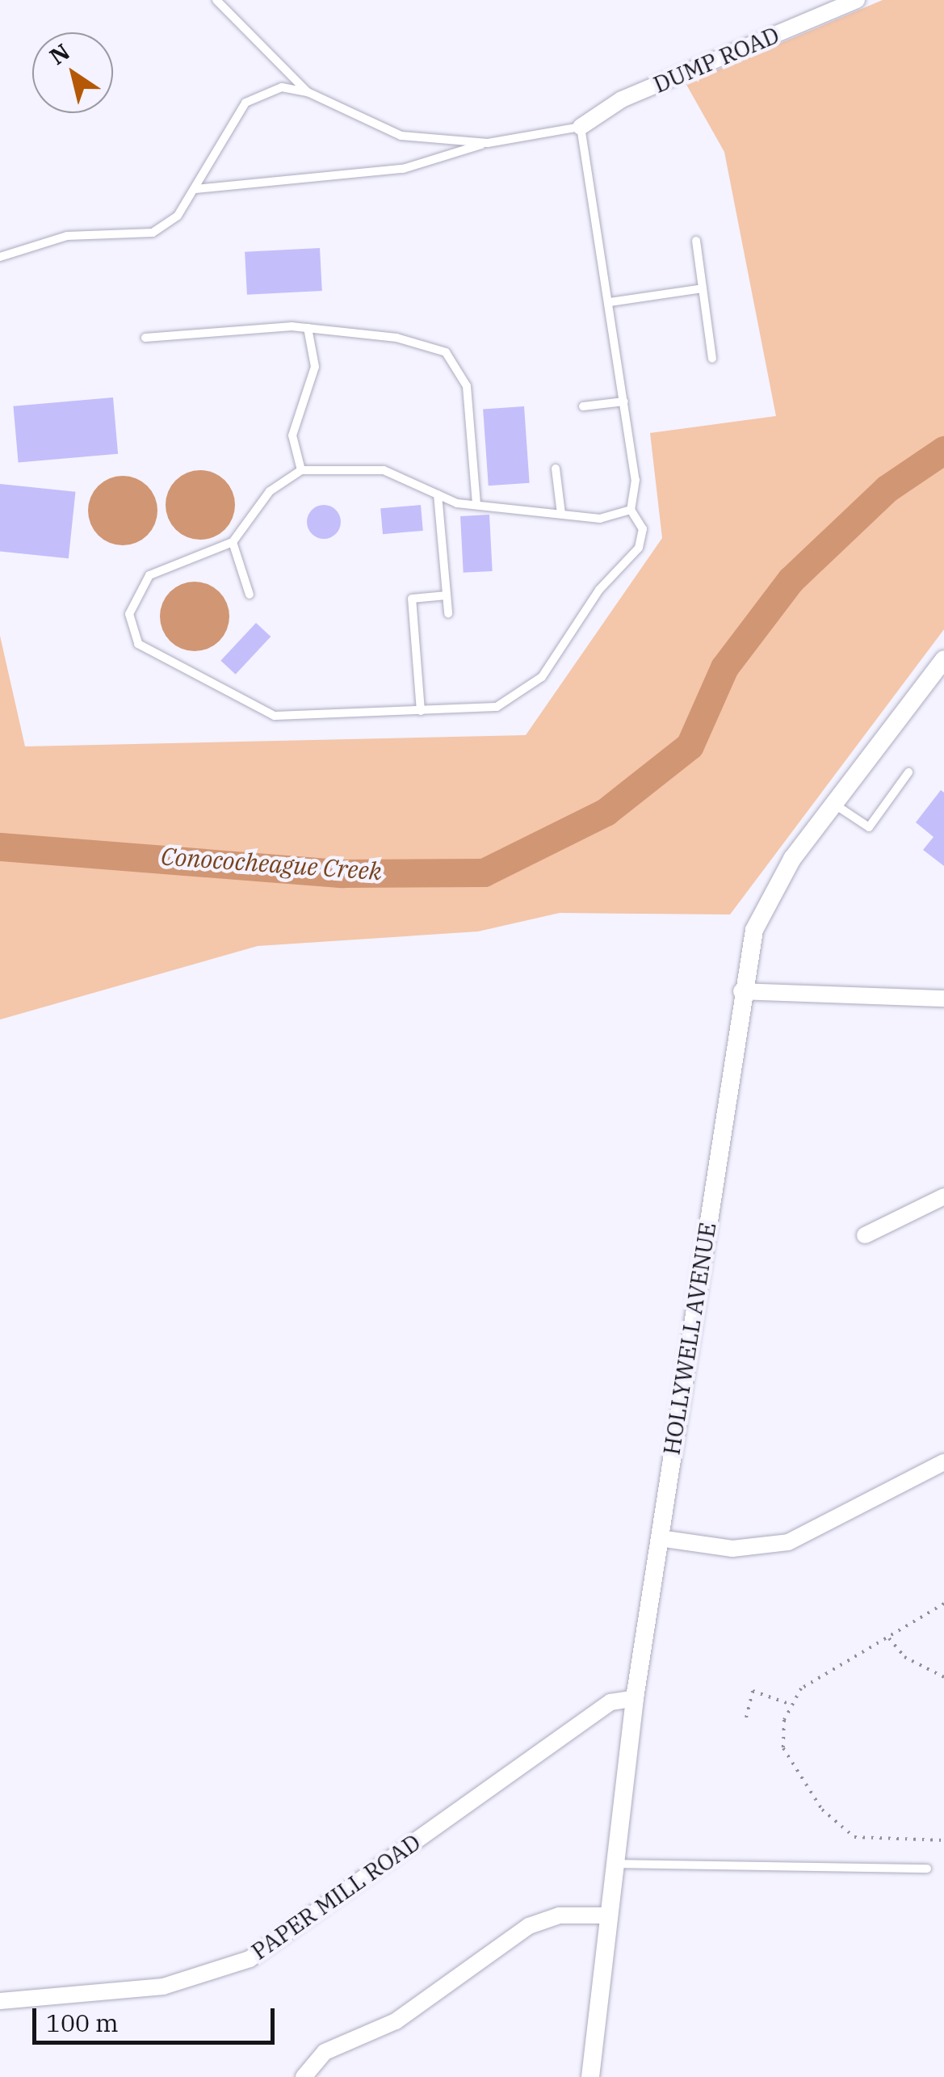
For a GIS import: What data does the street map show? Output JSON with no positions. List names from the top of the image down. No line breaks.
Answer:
{"streets":{"street":["DUMP ROAD","HOLLYWELL AVENUE","PAPER MILL ROAD"]},"crossings":[["HOLLYWELL AVENUE","PAPER MILL ROAD"]],"water":["Conococheague Creek"],"scale_bar":"100 m","north":"top left"}
